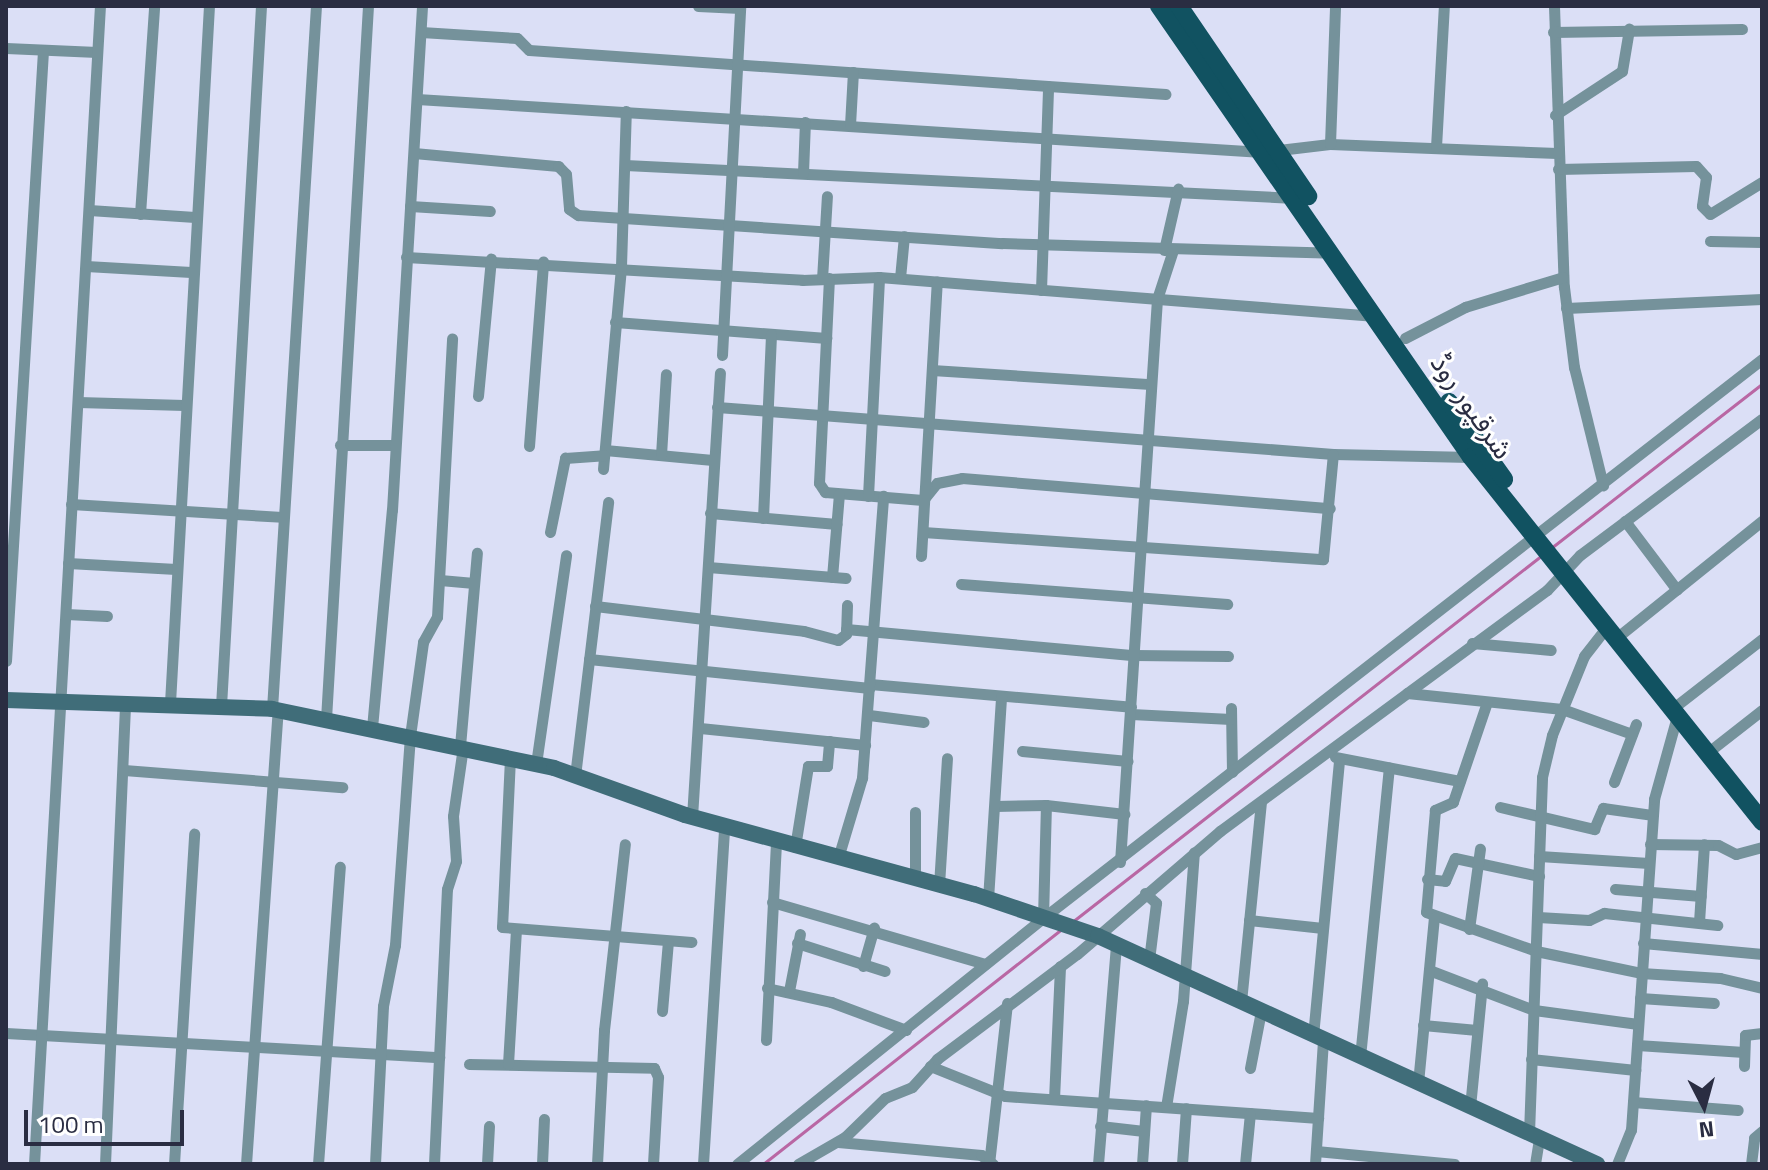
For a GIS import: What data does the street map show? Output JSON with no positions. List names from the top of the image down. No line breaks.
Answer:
{"streets":{"main road":["شرقپور روڈ"]},"scale_bar":"100 m","north":"bottom"}
